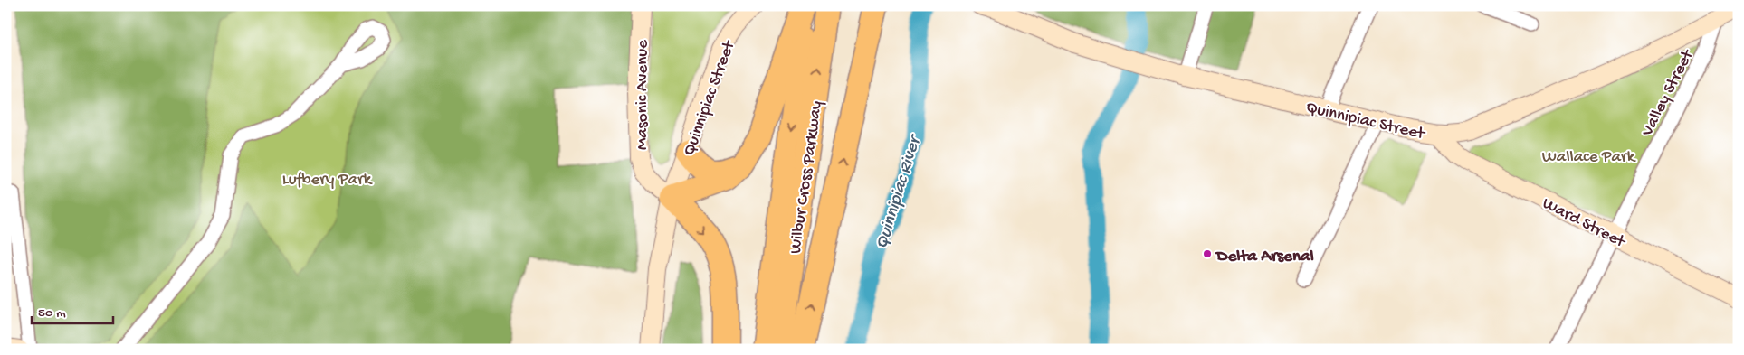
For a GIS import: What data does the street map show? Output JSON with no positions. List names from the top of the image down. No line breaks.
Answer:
{"streets":{"highway":["Wilbur Cross Parkway"],"main road":["Masonic Avenue","Quinnipiac Street","Ward Street"],"street":["Valley Street"]},"crossings":[["Valley Street","Quinnipiac Street"],["Valley Street","Ward Street"],["Masonic Avenue","Quinnipiac Street"],["Quinnipiac Street","Ward Street"]],"water":["Quinnipiac River"],"parks":["Wallace Park","Lufbery Park"],"places":["Delta Arsenal"],"scale_bar":"50 m"}
